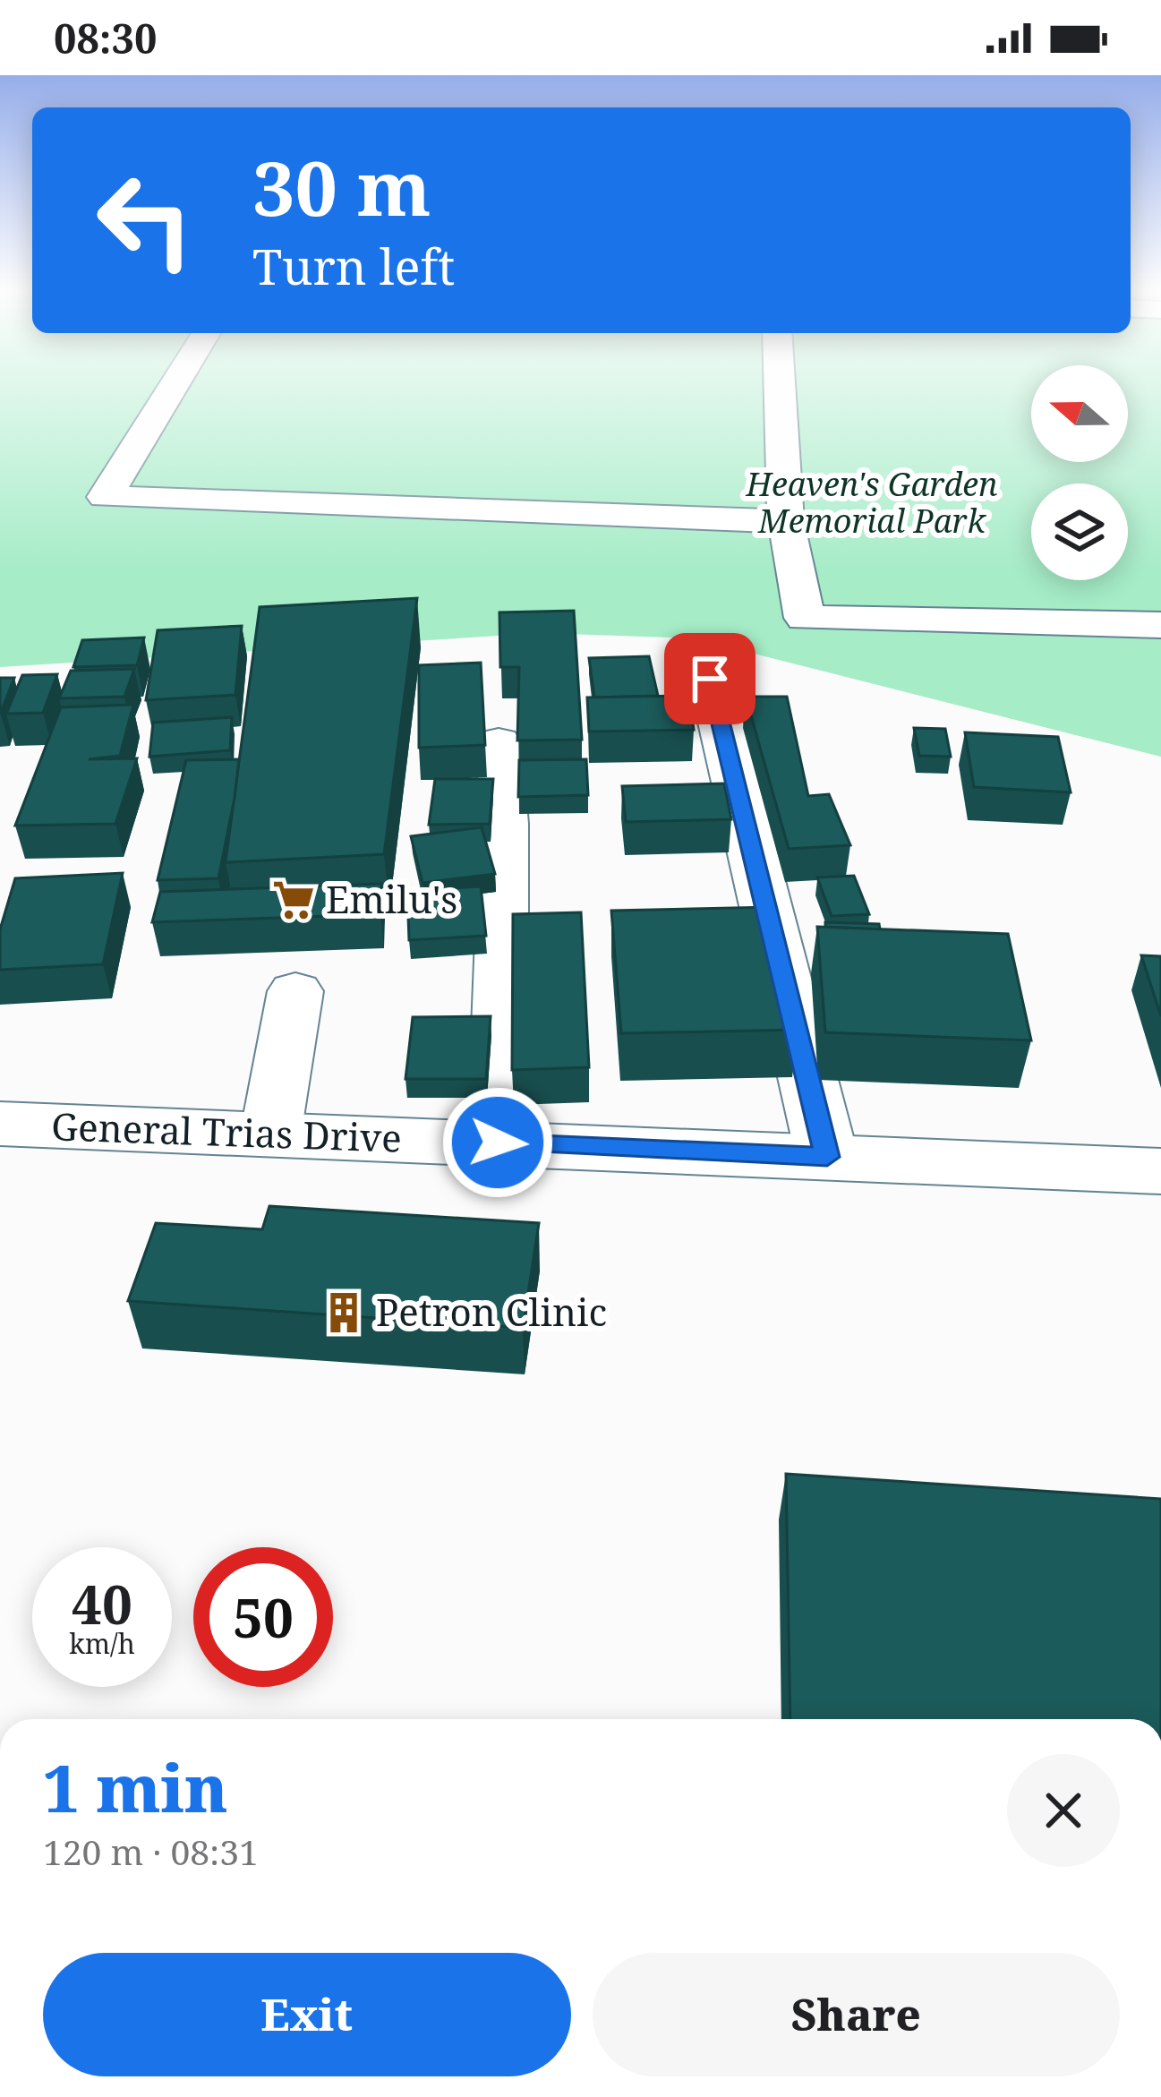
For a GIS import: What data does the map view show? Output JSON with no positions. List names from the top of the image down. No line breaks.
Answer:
{"streets":{"main road":["General Trias Drive"]},"parks":["Heaven's Garden Memorial Park"],"places":{"supermarket":["Emilu's"],"building":["Petron Clinic"]},"north":"left","page":{"status":"08:30","turn":["30 m","Turn left"],"speed":"40 km/h","limit":"50","heading":["1 min","120 m · 08:31"],"buttons":["Exit","Share"]}}
